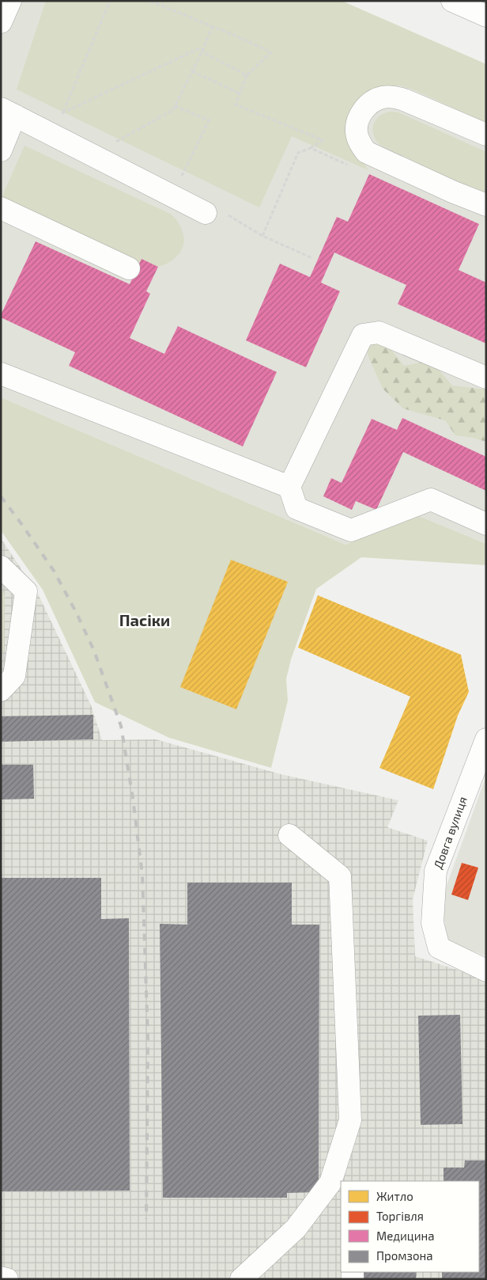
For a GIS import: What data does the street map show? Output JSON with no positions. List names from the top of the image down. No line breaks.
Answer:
{"streets":{"main road":["Довга вулиця"]},"districts":["Пасіки"],"legend":["Житло","Торгівля","Медицина","Промзона"]}
